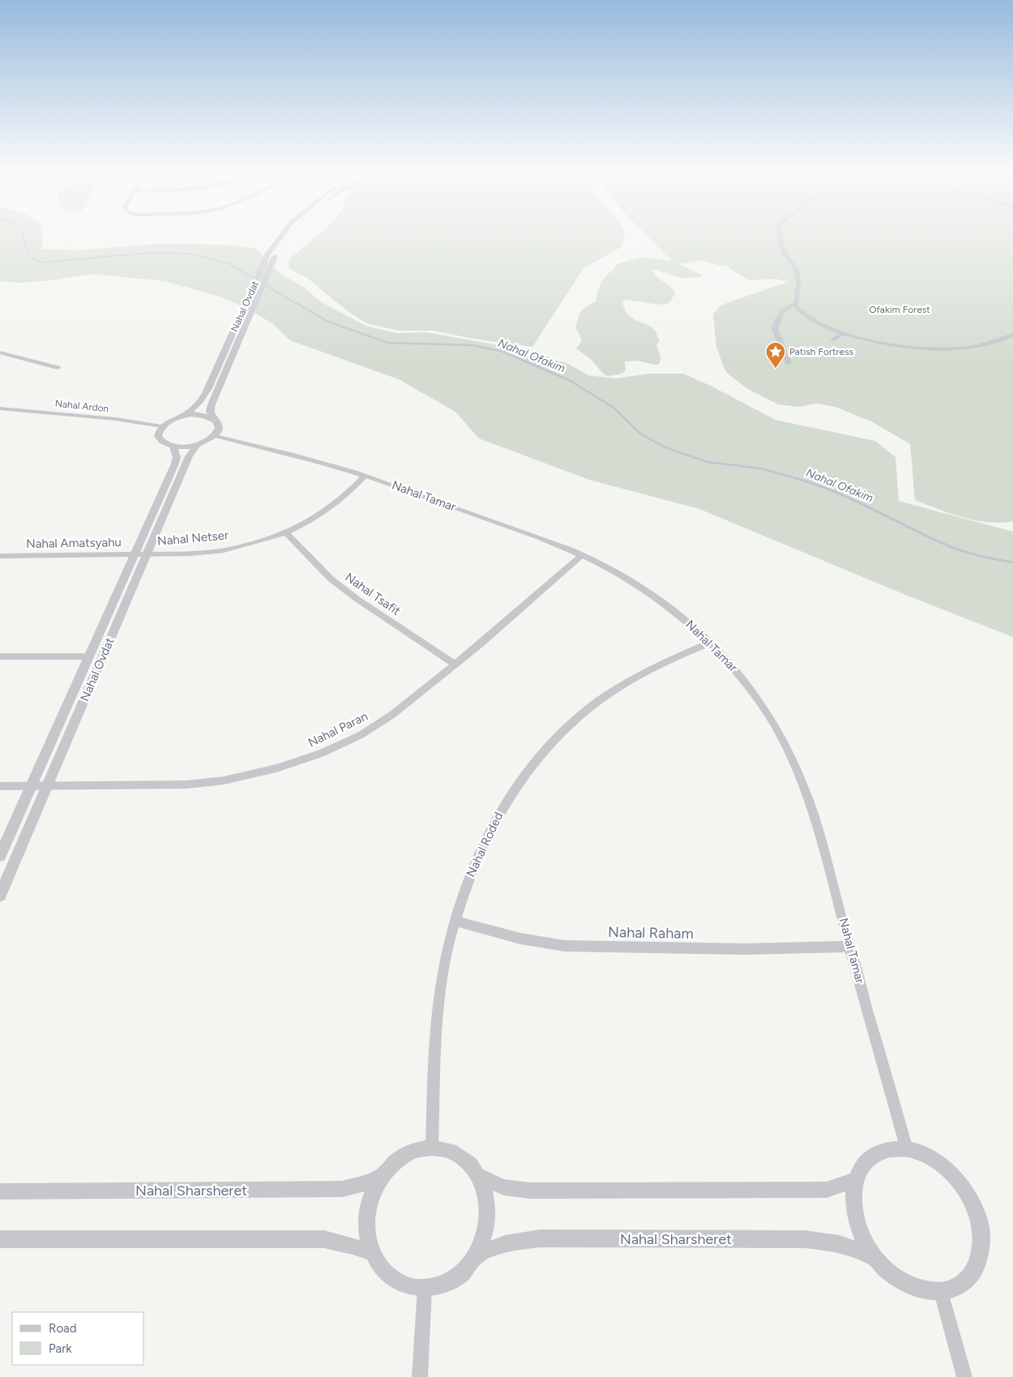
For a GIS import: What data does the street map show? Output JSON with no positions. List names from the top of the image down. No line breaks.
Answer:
{"streets":{"street":["Nahal Ovdat","Nahal Ardon","Nahal Tamar","Nahal Netser","Nahal Amatsyahu","Nahal Tsafit","Nahal Paran","Nahal Roded","Nahal Raham","Nahal Sharsheret"]},"crossings":[["Nahal Ovdat","Nahal Tamar"],["Nahal Ovdat","Nahal Netser"],["Nahal Ovdat","Nahal Amatsyahu"],["Nahal Ovdat","Nahal Paran"],["Nahal Tamar","Nahal Netser"],["Nahal Tamar","Nahal Paran"],["Nahal Tamar","Nahal Roded"],["Nahal Tamar","Nahal Raham"],["Nahal Tamar","Nahal Sharsheret"],["Nahal Netser","Nahal Amatsyahu"],["Nahal Netser","Nahal Tsafit"],["Nahal Tsafit","Nahal Paran"],["Nahal Roded","Nahal Raham"],["Nahal Roded","Nahal Sharsheret"]],"water":["Nahal Ofakim"],"parks":["Ofakim Forest"],"places":{"place":["Patish Fortress"]},"legend":["Road","Park"]}
